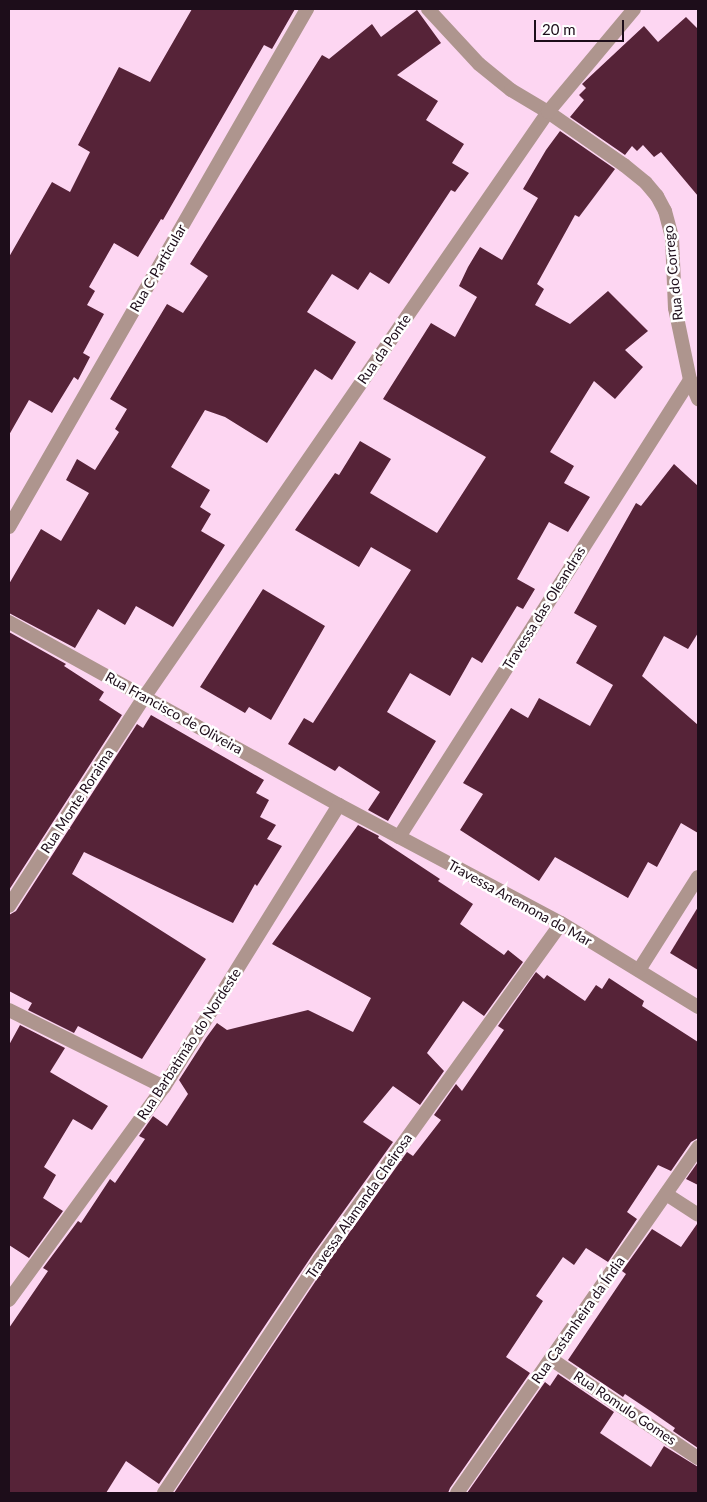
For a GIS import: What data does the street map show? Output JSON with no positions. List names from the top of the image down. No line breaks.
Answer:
{"streets":{"street":["Rua C Particular","Rua do Corrego","Rua da Ponte","Travessa das Oleandras","Rua Francisco de Oliveira","Rua Monte Roraima","Travessa Anemona do Mar","Rua Barbatimão do Nordeste","Travessa Alamanda Cheirosa","Rua Castanheira da Índia","Rua Romulo Gomes"]},"crossings":[["Rua do Corrego","Rua da Ponte"],["Rua do Corrego","Travessa das Oleandras"],["Rua da Ponte","Rua Francisco de Oliveira"],["Rua da Ponte","Rua Monte Roraima"],["Travessa das Oleandras","Travessa Anemona do Mar"],["Rua Francisco de Oliveira","Rua Monte Roraima"],["Rua Francisco de Oliveira","Travessa Anemona do Mar"],["Rua Francisco de Oliveira","Rua Barbatimão do Nordeste"],["Travessa Anemona do Mar","Rua Barbatimão do Nordeste"],["Travessa Anemona do Mar","Travessa Alamanda Cheirosa"],["Rua Castanheira da Índia","Rua Romulo Gomes"]],"scale_bar":"20 m"}
